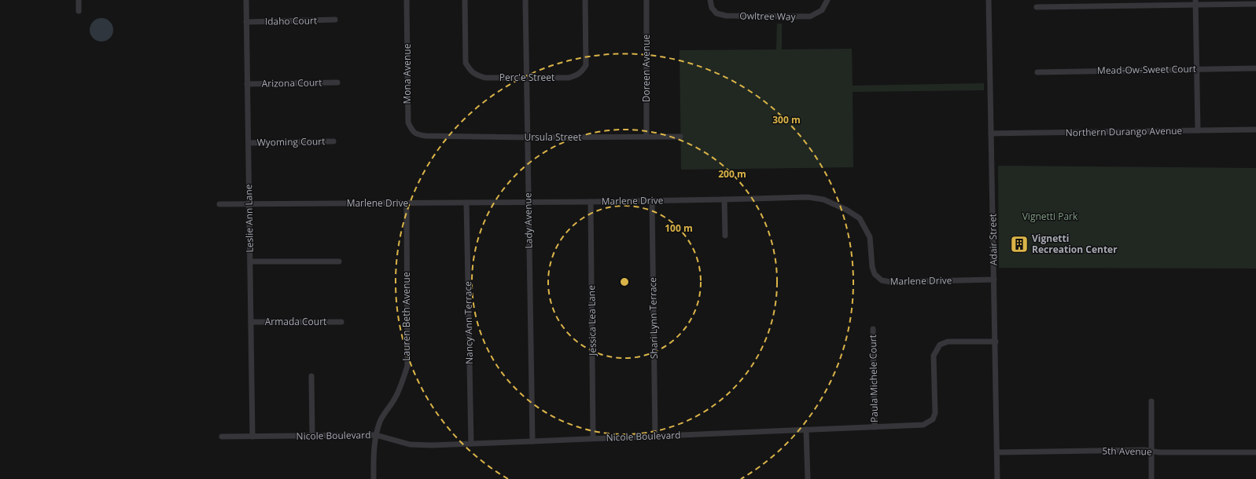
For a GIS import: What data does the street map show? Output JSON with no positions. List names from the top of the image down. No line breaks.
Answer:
{"streets":{"street":["Owltree Way","Idaho Court","Doreen Avenue","Mead-Ow-Sweet Court","Mona Avenue","Perc'e Street","Arizona Court","Northern Durango Avenue","Ursula Street","Wyoming Court","Marlene Drive","Leslie Ann Lane","Lady Avenue","Adair Street","Lauren Beth Avenue","Shari Lynn Terrace","Jessica Lea Lane","Armada Court","Nancy Ann Terrace","Paula Michele Court","Nicole Boulevard","5th Avenue"]},"crossings":[["Idaho Court","Leslie Ann Lane"],["Doreen Avenue","Ursula Street"],["Mona Avenue","Ursula Street"],["Perc'e Street","Lady Avenue"],["Arizona Court","Leslie Ann Lane"],["Northern Durango Avenue","Adair Street"],["Ursula Street","Lady Avenue"],["Wyoming Court","Leslie Ann Lane"],["Marlene Drive","Leslie Ann Lane"],["Marlene Drive","Lady Avenue"],["Marlene Drive","Adair Street"],["Marlene Drive","Lauren Beth Avenue"],["Marlene Drive","Shari Lynn Terrace"],["Marlene Drive","Jessica Lea Lane"],["Marlene Drive","Nancy Ann Terrace"],["Leslie Ann Lane","Armada Court"],["Leslie Ann Lane","Nicole Boulevard"],["Lady Avenue","Nicole Boulevard"],["Adair Street","Nicole Boulevard"],["Adair Street","5th Avenue"],["Lauren Beth Avenue","Nicole Boulevard"],["Shari Lynn Terrace","Nicole Boulevard"],["Jessica Lea Lane","Nicole Boulevard"],["Nancy Ann Terrace","Nicole Boulevard"],["Paula Michele Court","Nicole Boulevard"]],"parks":["Vignetti Park"],"places":{"building":["Vignetti Recreation Center"]},"rings":["300 m","200 m","100 m"]}
